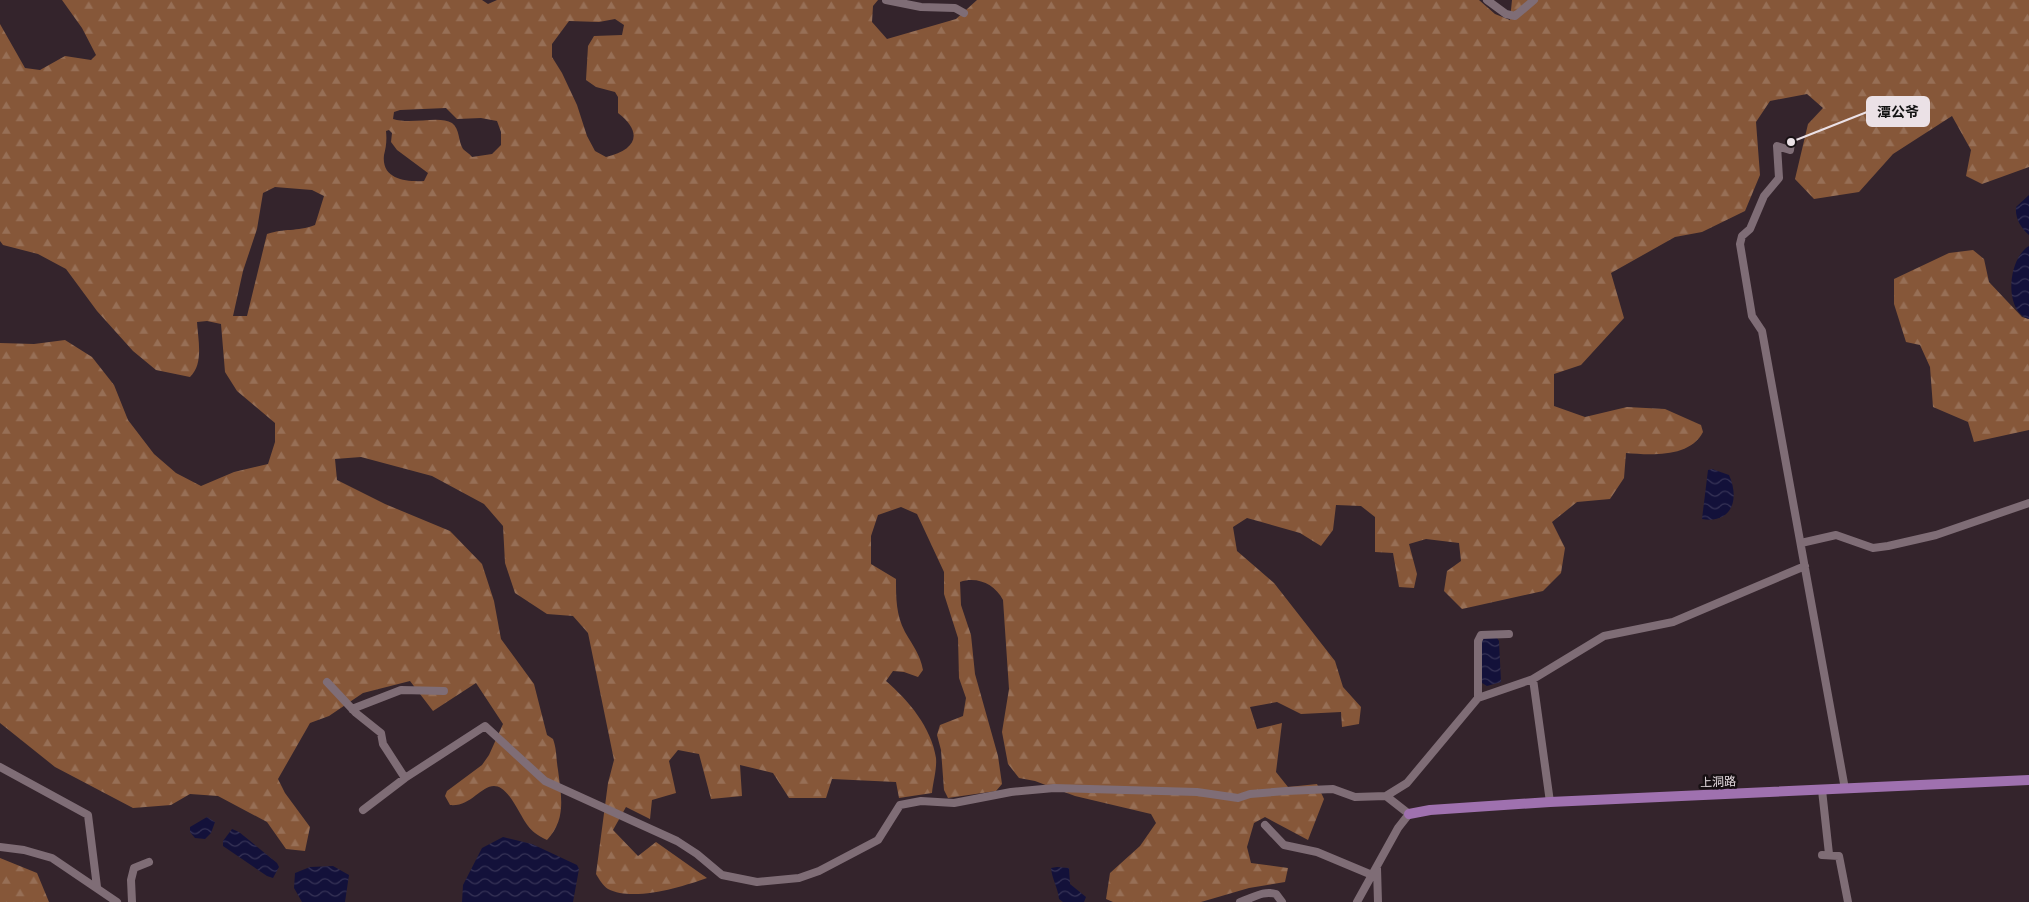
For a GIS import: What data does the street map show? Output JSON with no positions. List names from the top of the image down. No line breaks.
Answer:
{"streets":{"main road":["上洞路"]},"places":["潭公爷"]}
